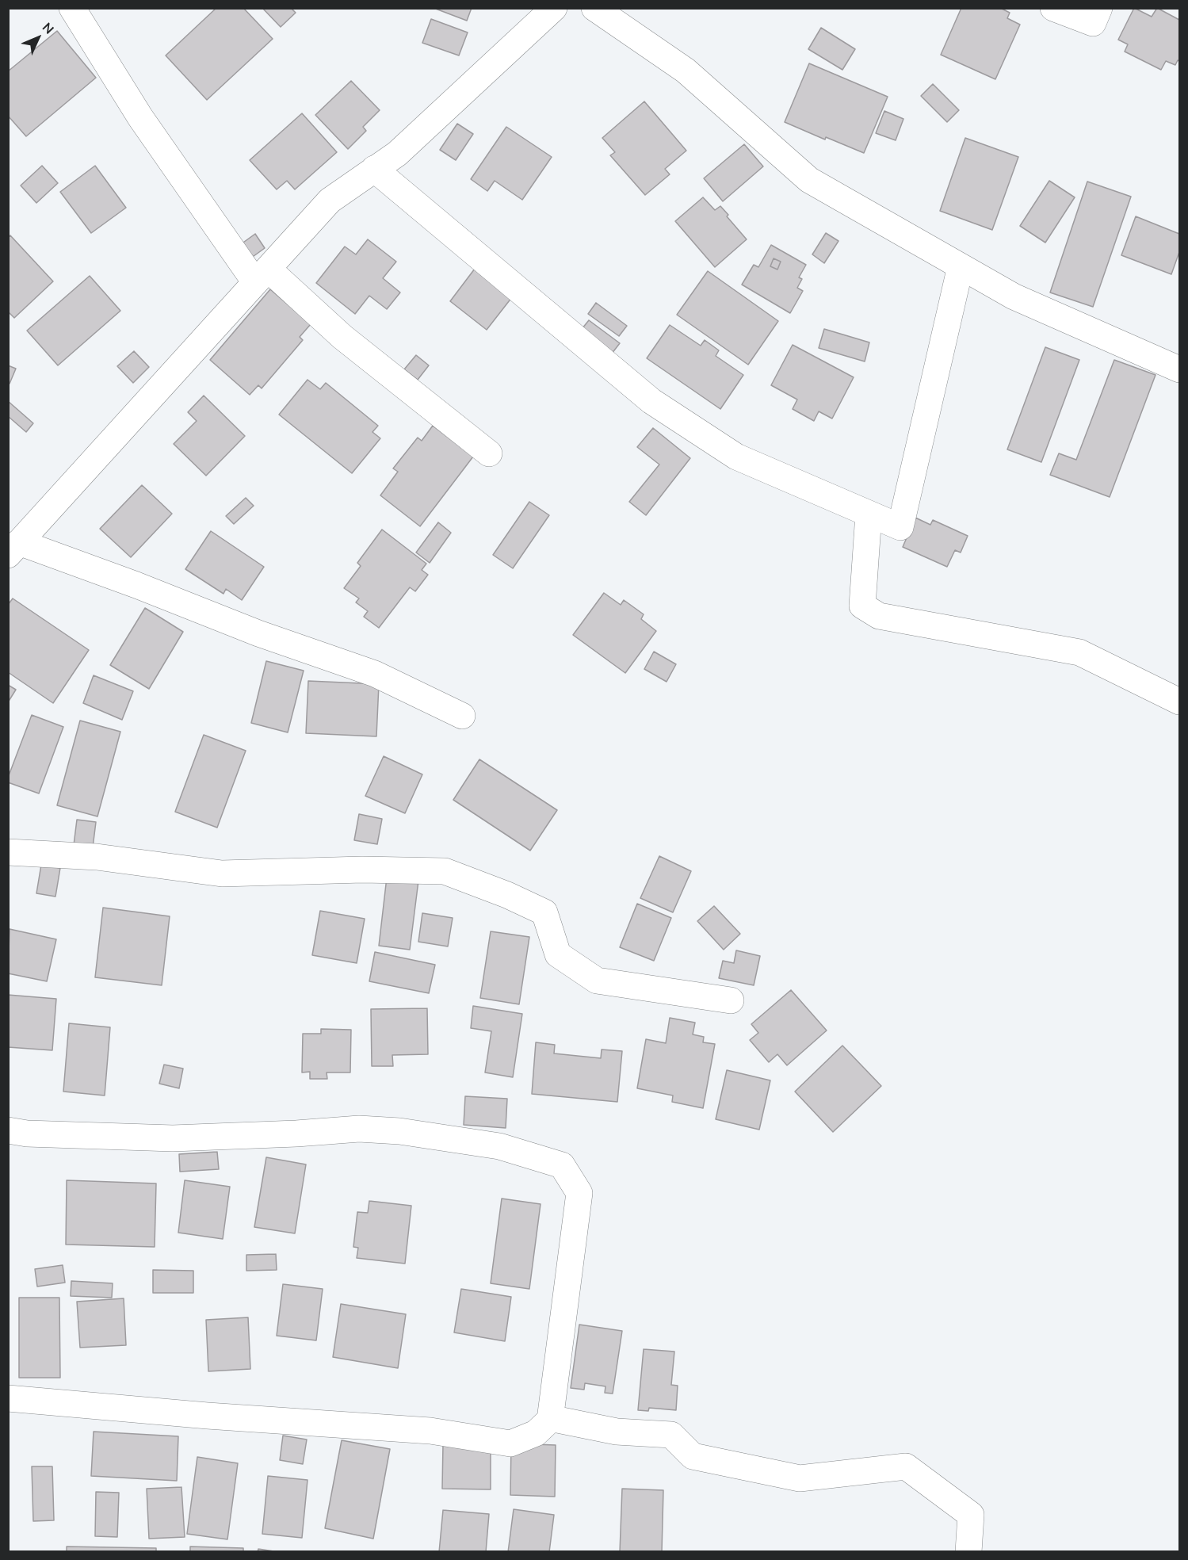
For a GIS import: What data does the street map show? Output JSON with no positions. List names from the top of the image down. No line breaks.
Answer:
{"north":"top right"}
